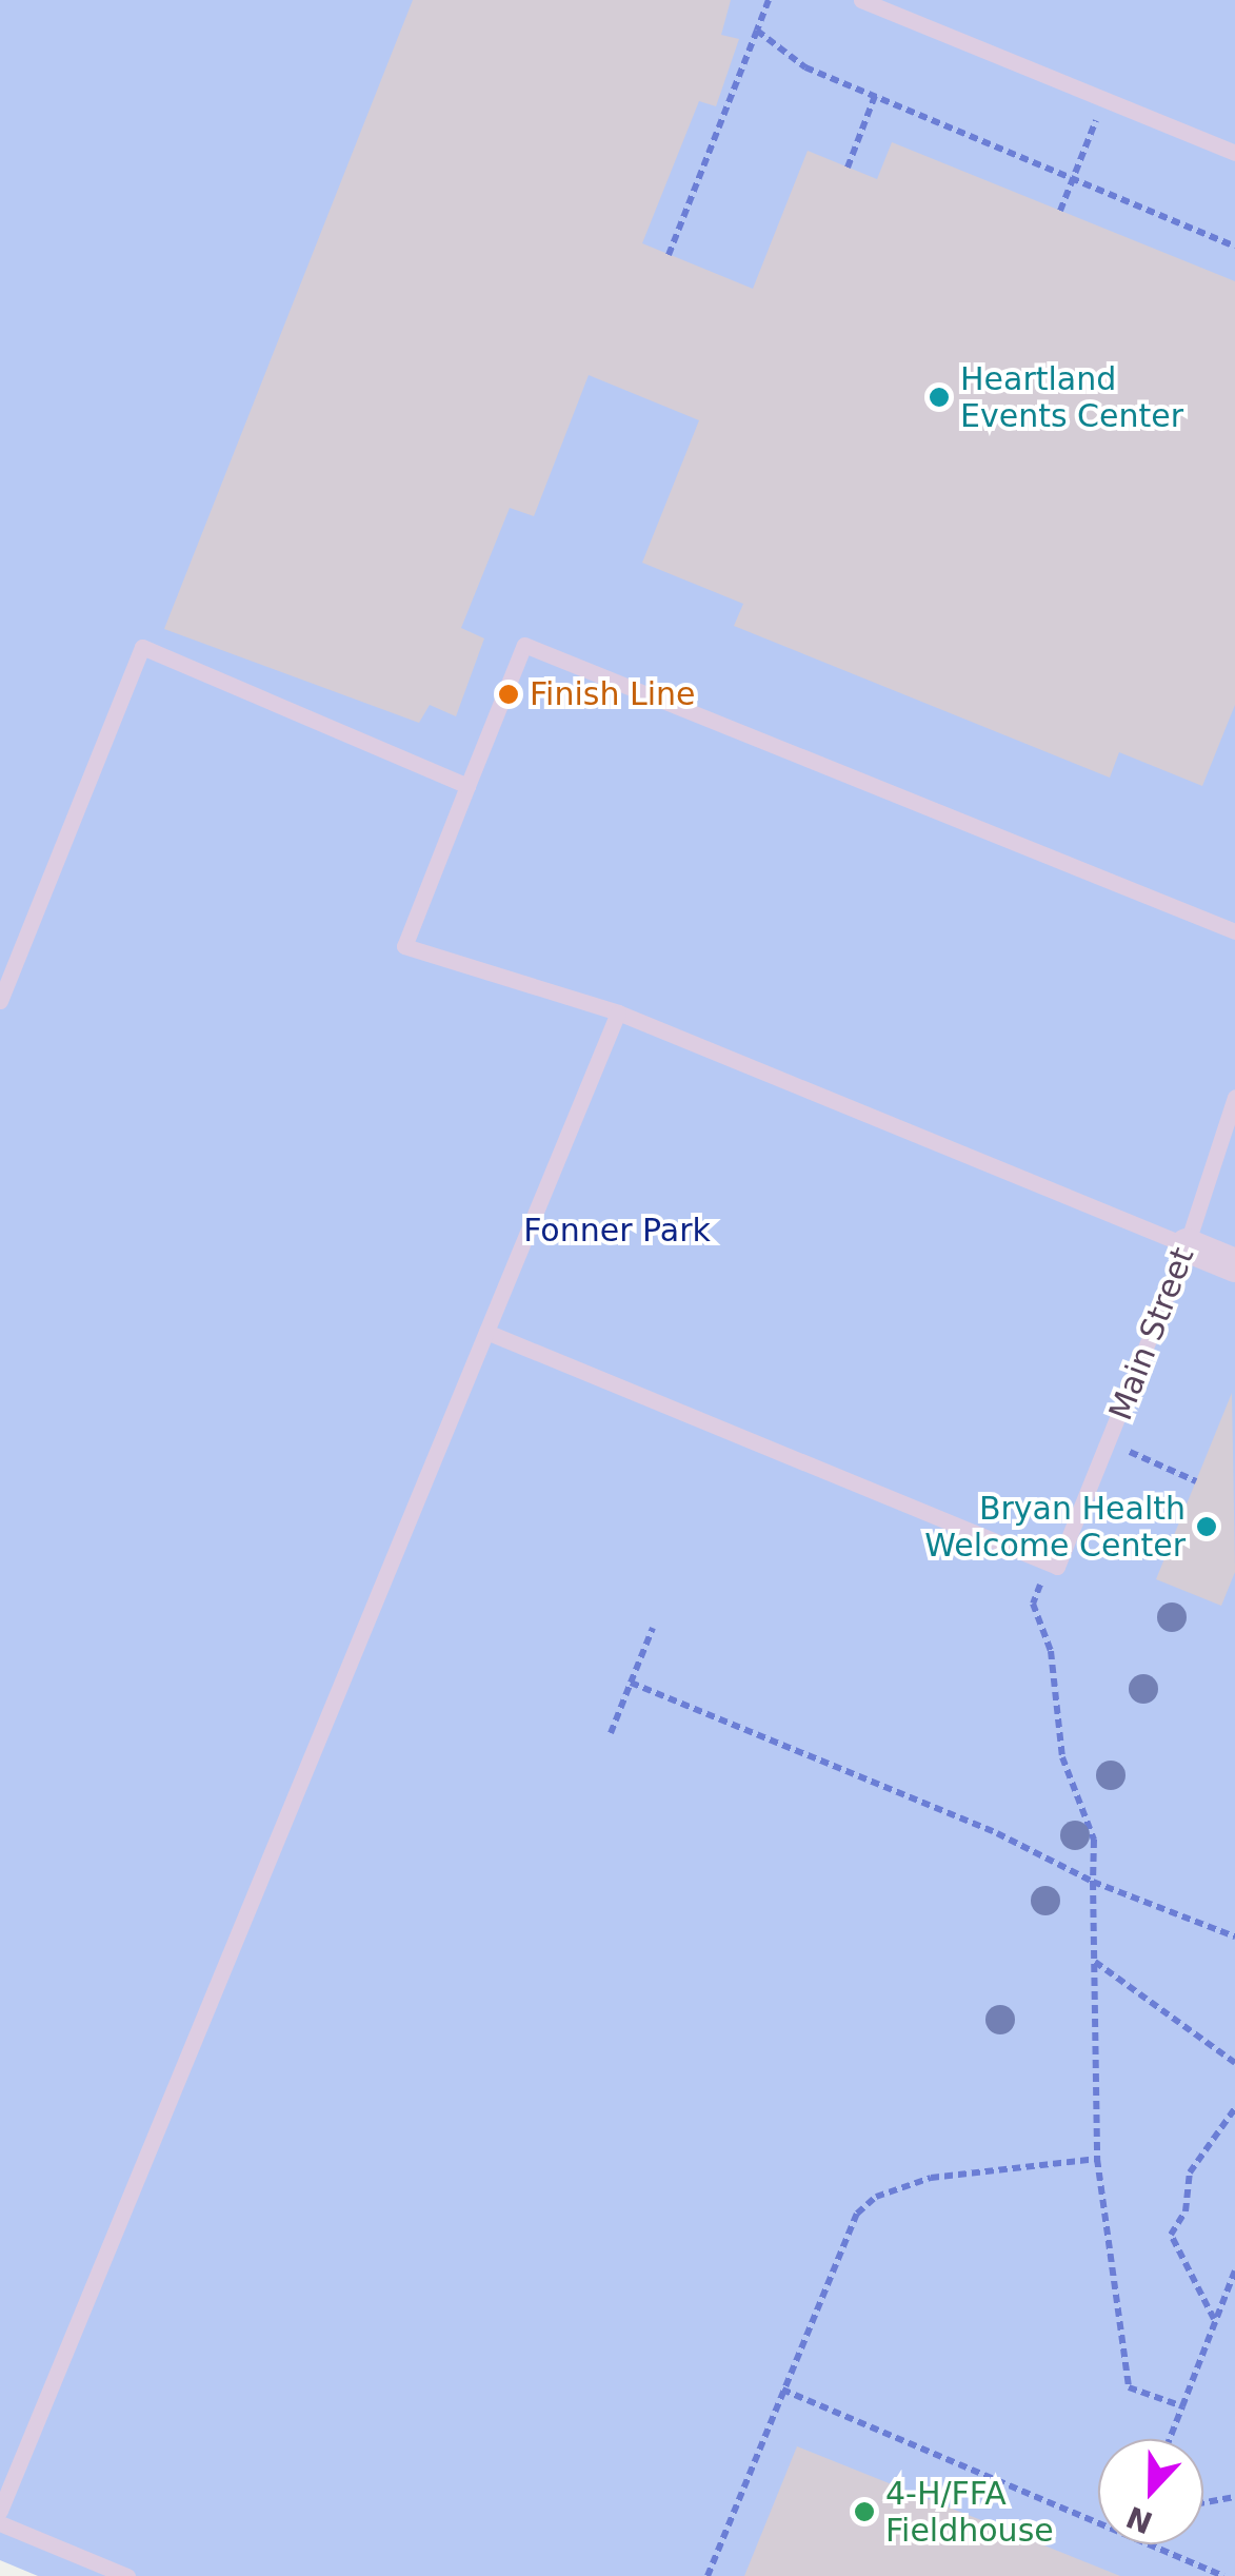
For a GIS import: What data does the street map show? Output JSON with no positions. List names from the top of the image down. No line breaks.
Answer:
{"streets":{"lane":["Main Street"]},"parks":["Fonner Park"],"places":["Heartland Events Center","Finish Line","Bryan Health Welcome Center","4-H/FFA Fieldhouse"],"north":"bottom"}
